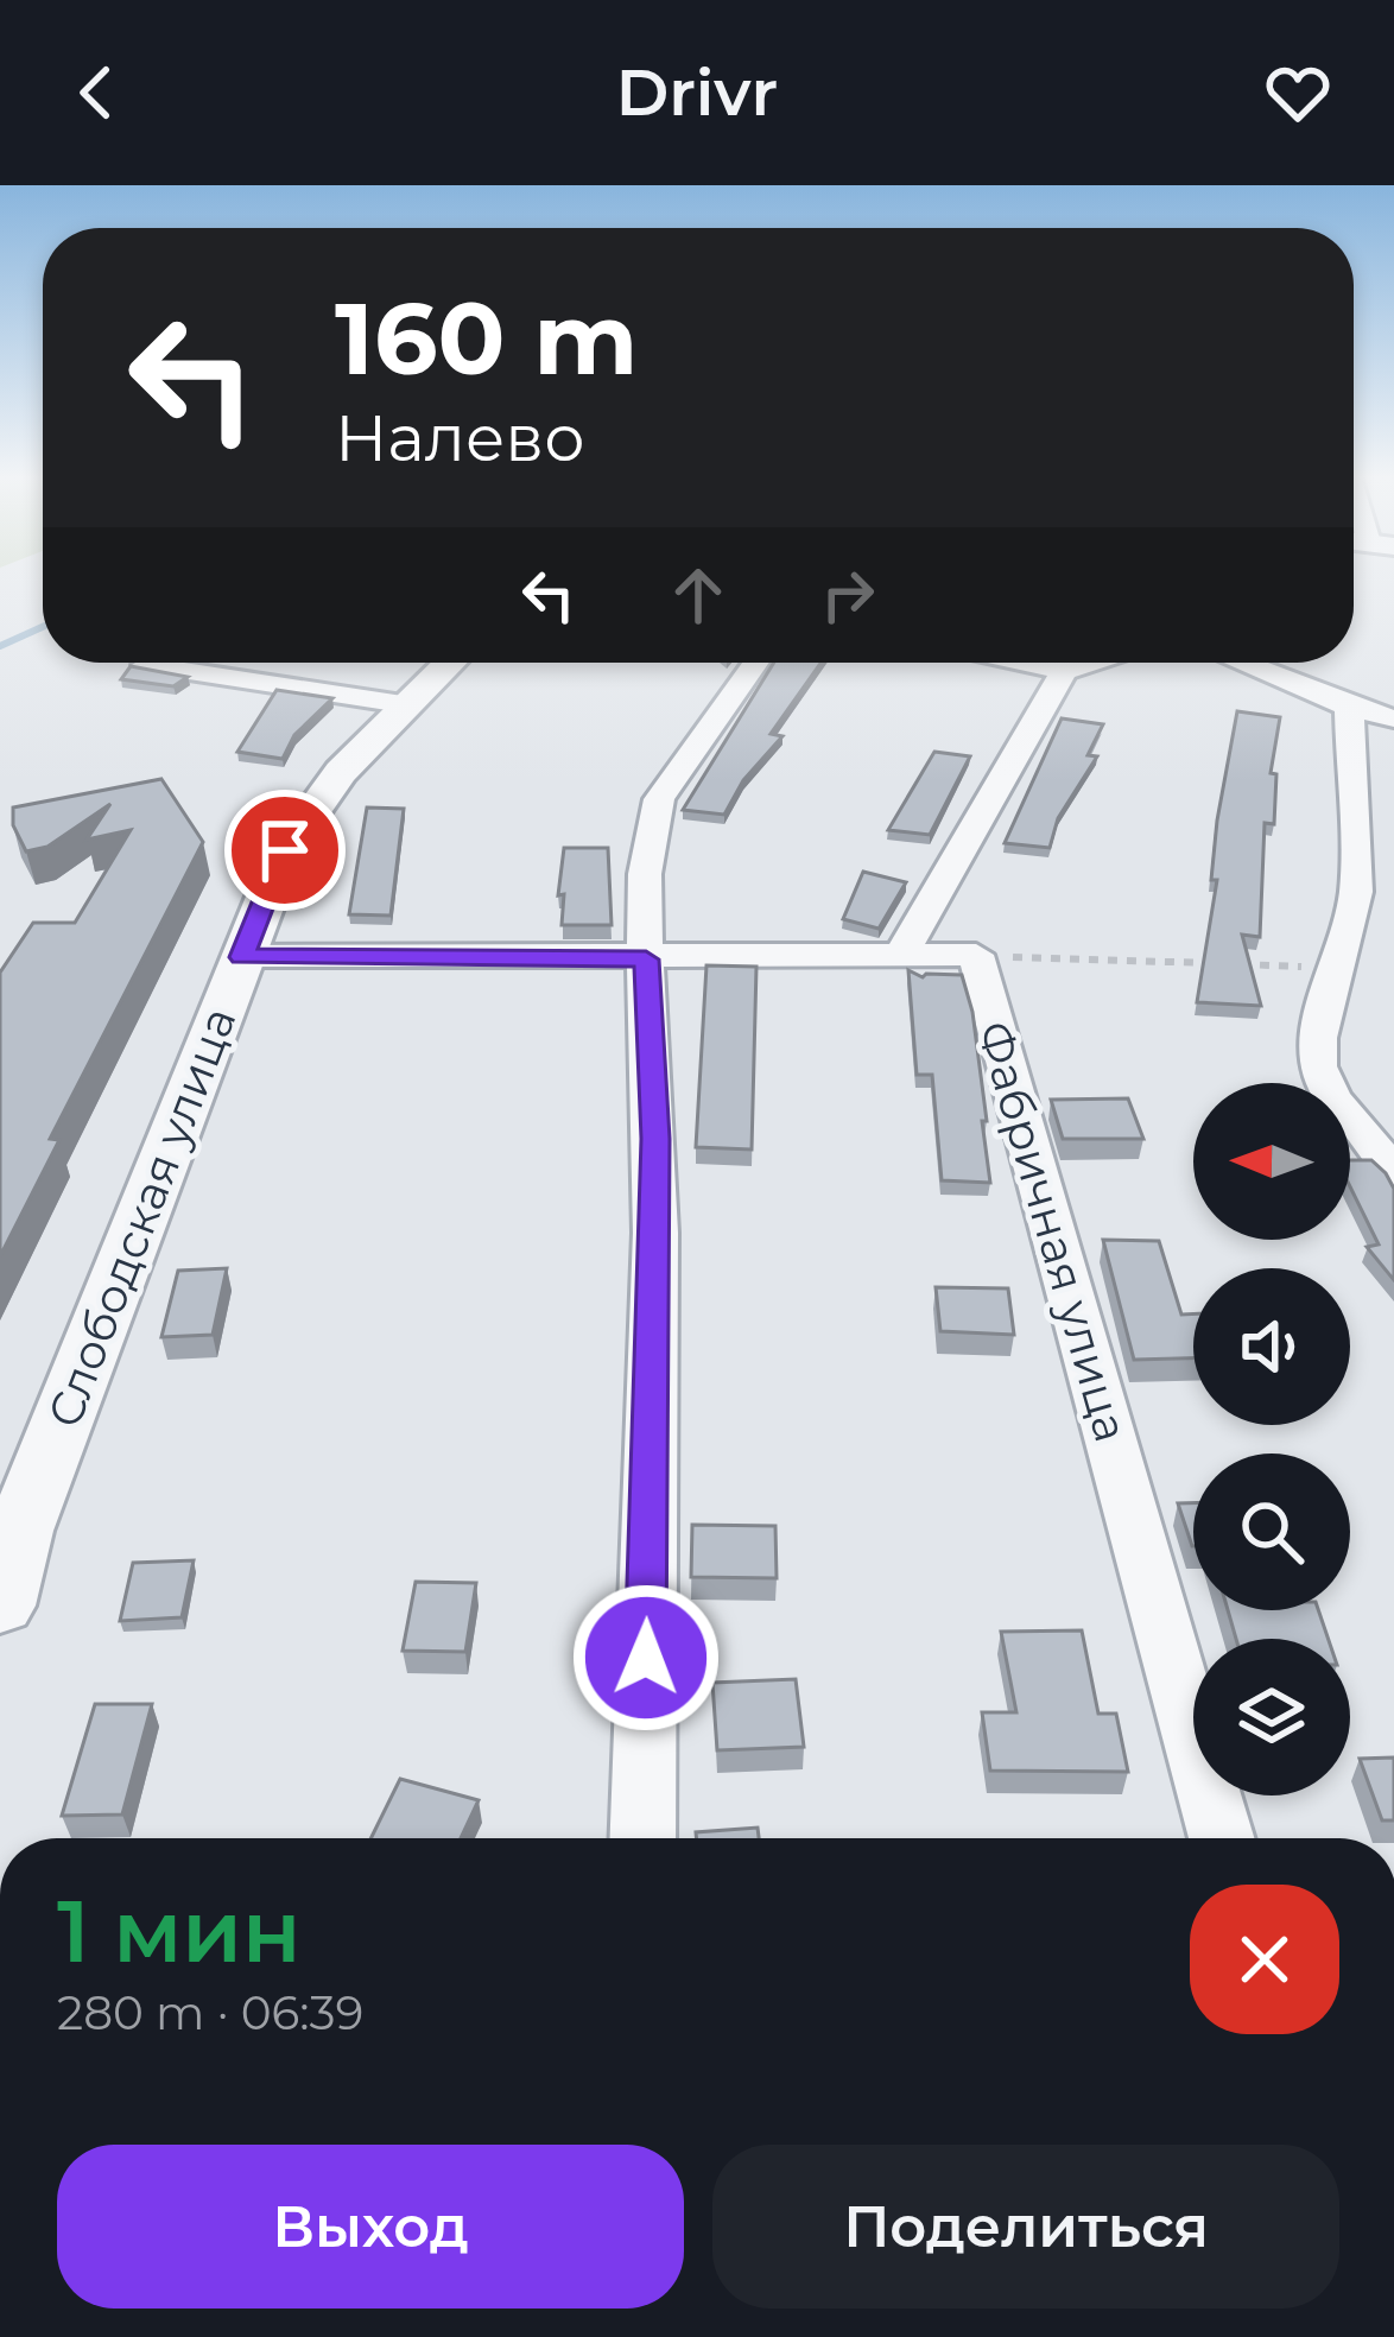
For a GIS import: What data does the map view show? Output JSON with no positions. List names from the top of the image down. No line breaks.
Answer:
{"streets":{"street":["Слободская улица","Фабричная улица"]},"north":"left","page":{"header":"Drivr","turn":["160 m","Налево"],"heading":["1 мин","280 m · 06:39"],"buttons":["Выход","Поделиться"]}}
